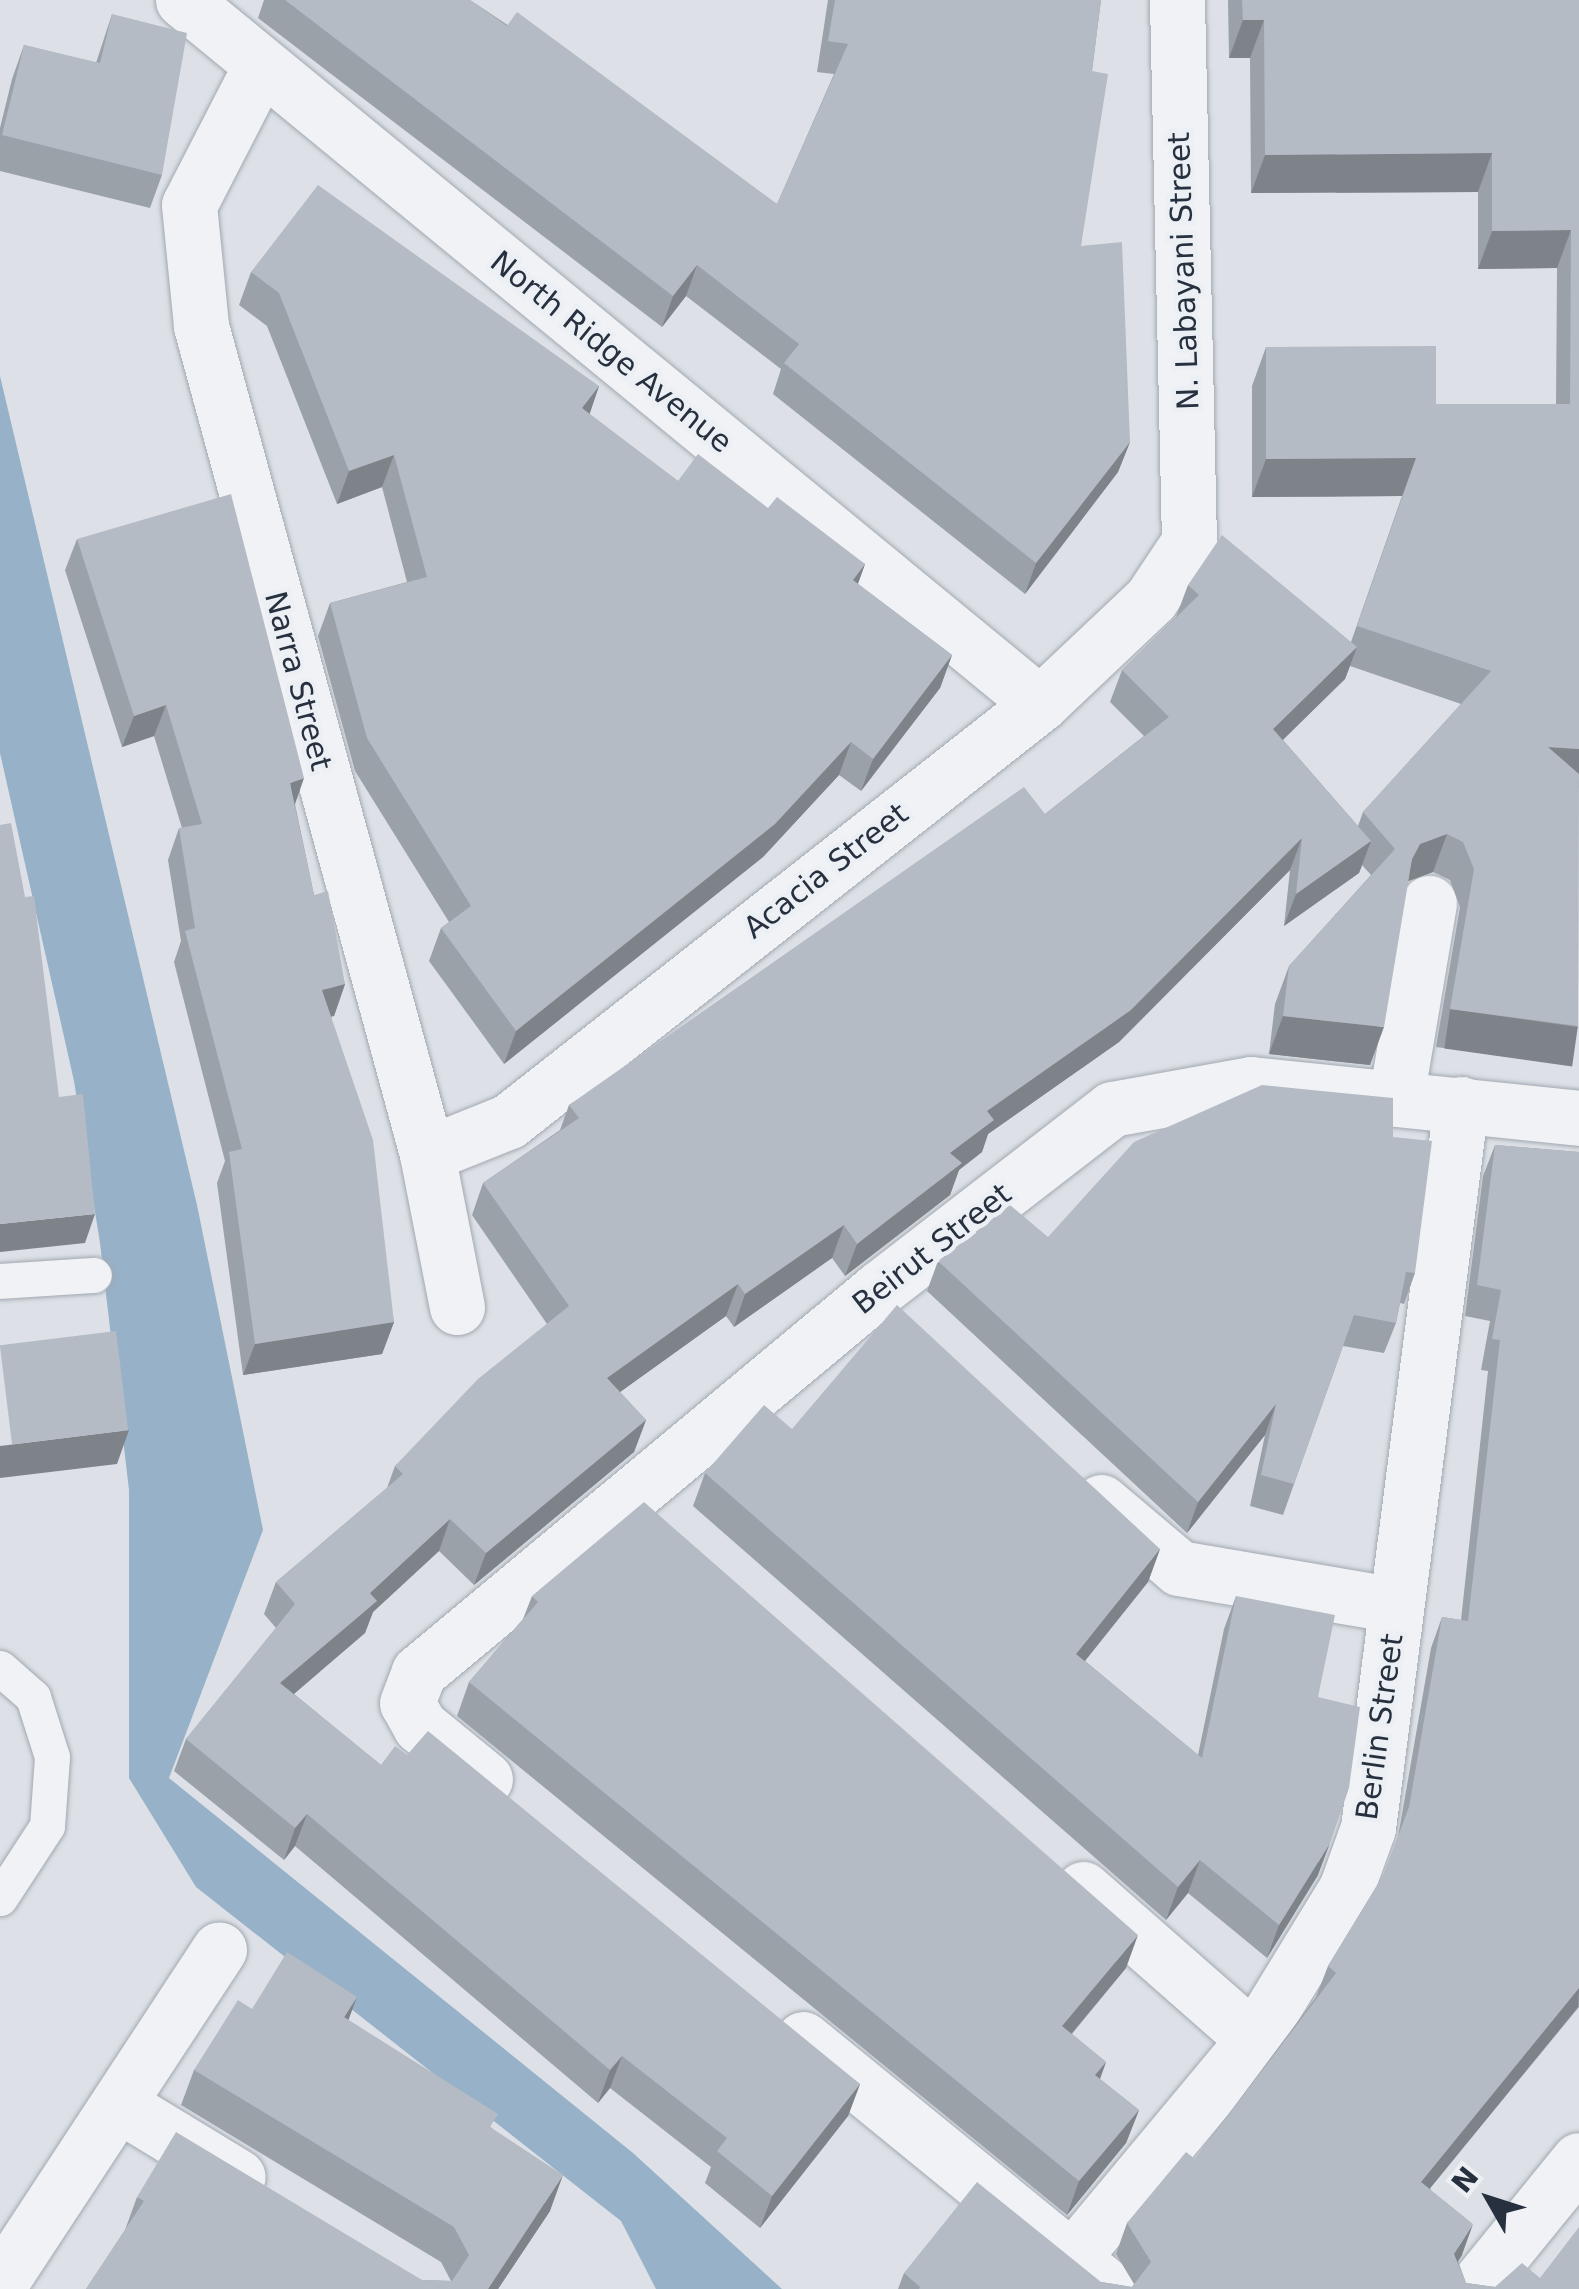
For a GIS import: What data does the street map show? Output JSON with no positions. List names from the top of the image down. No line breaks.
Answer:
{"streets":{"street":["N. Labayani Street","North Ridge Avenue","Narra Street","Acacia Street","Beirut Street","Berlin Street"]},"crossings":[["N. Labayani Street","Acacia Street"],["North Ridge Avenue","Narra Street"],["North Ridge Avenue","Acacia Street"],["Narra Street","Acacia Street"],["Beirut Street","Berlin Street"]],"north":"top left"}
